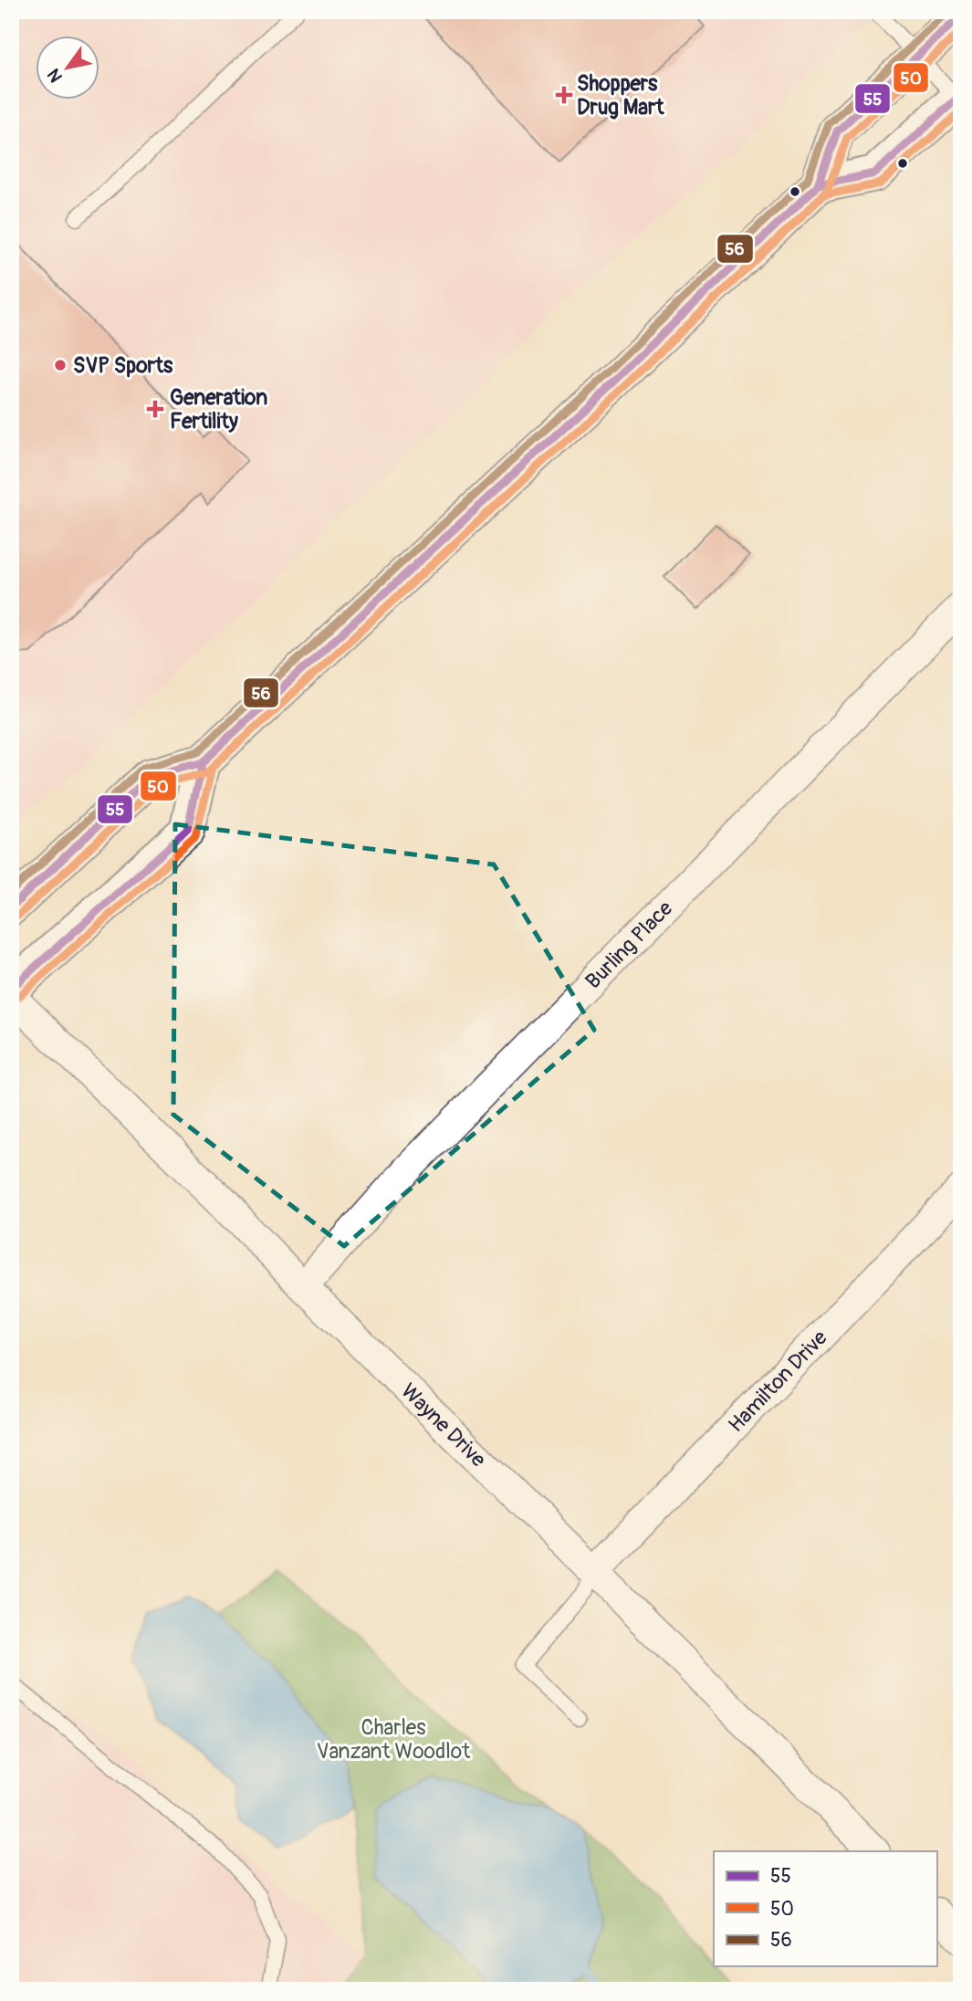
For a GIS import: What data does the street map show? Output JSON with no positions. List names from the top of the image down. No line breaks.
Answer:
{"streets":{"street":["Burling Place","Hamilton Drive","Wayne Drive"]},"crossings":[["Burling Place","Wayne Drive"],["Hamilton Drive","Wayne Drive"]],"parks":["Charles Vanzant Woodlot"],"places":{"health":["Shoppers Drug Mart","Generation Fertility"],"other":["SVP Sports"]},"lines":["transit line 56","transit line 55","transit line 50"],"legend":["55","50","56"],"north":"bottom left"}
